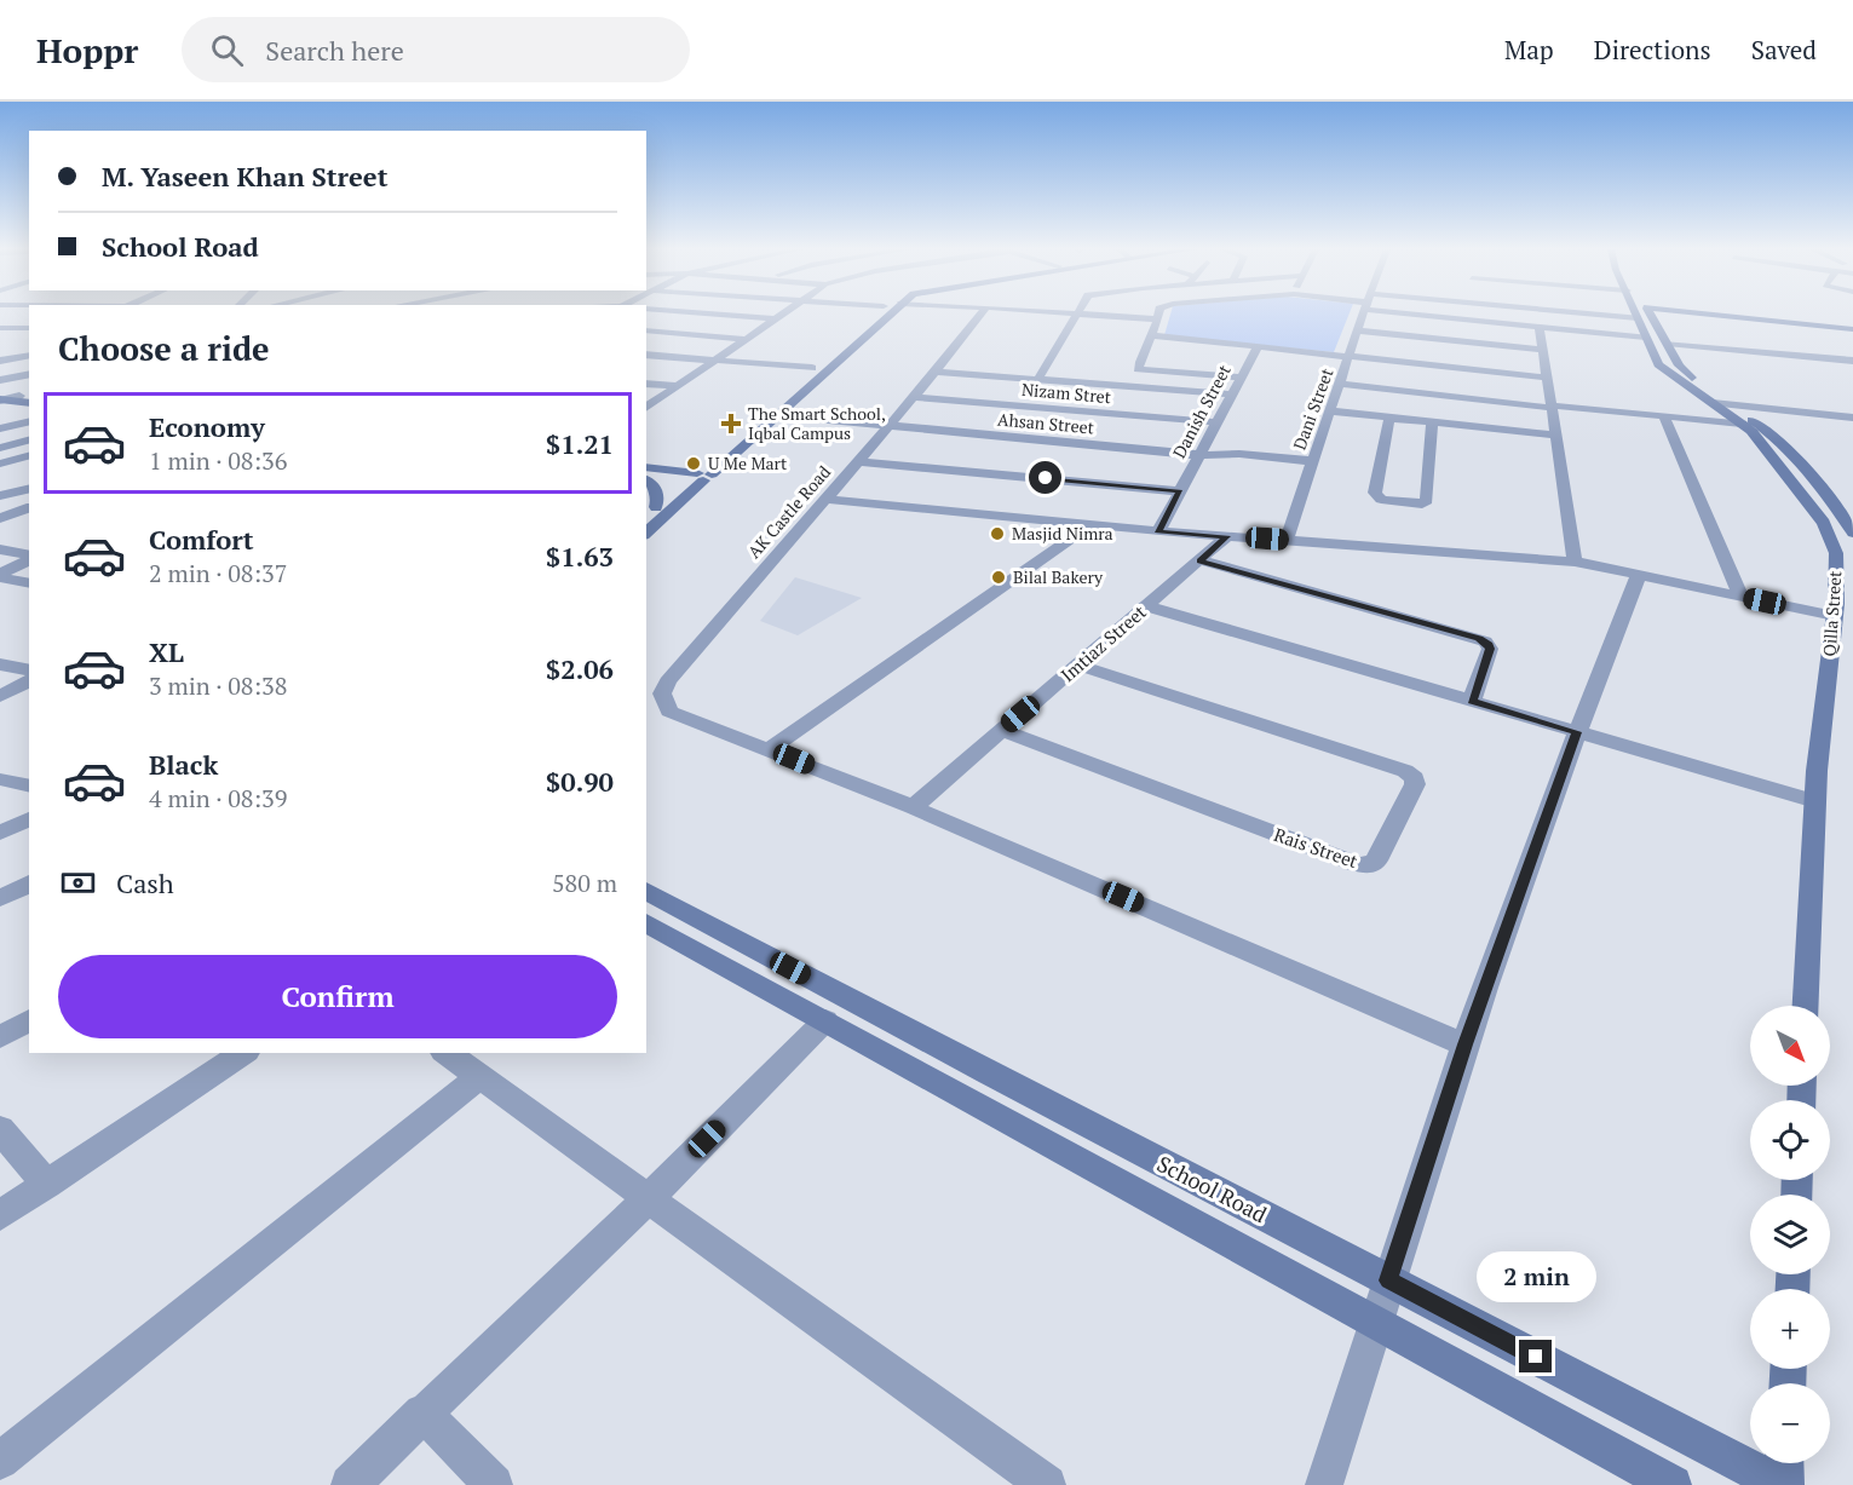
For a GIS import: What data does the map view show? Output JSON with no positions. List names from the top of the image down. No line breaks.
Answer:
{"streets":{"street":["Nizam Stret","Dani Street","Danish Street","Ahsan Street","AK Castle Road","Qilla Street","Imtiaz Street","Rais Street","School Road"]},"crossings":[["Nizam Stret","Danish Street"],["Nizam Stret","AK Castle Road"],["Dani Street","Ahsan Street"],["Danish Street","Ahsan Street"],["Ahsan Street","AK Castle Road"],["Imtiaz Street","Rais Street"]],"places":{"health":["The Smart School, Iqbal Campus"],"other":["U Me Mart","Masjid Nimra","Bilal Bakery"]},"north":"bottom right","page":{"header":"Hoppr","search":"Search here","nav":["Map","Directions","Saved"],"banner":["M. Yaseen Khan Street","School Road"],"heading":"Choose a ride","list":[{"name":"Economy","note":"1 min · 08:36","value":"$1.21"},{"name":"Comfort","note":"2 min · 08:37","value":"$1.63"},{"name":"XL","note":"3 min · 08:38","value":"$2.06"},{"name":"Black","note":"4 min · 08:39","value":"$0.90"}],"pay":["Cash","580 m"],"buttons":"Confirm","map_buttons":["+","−"],"bubble":"2 min"}}
